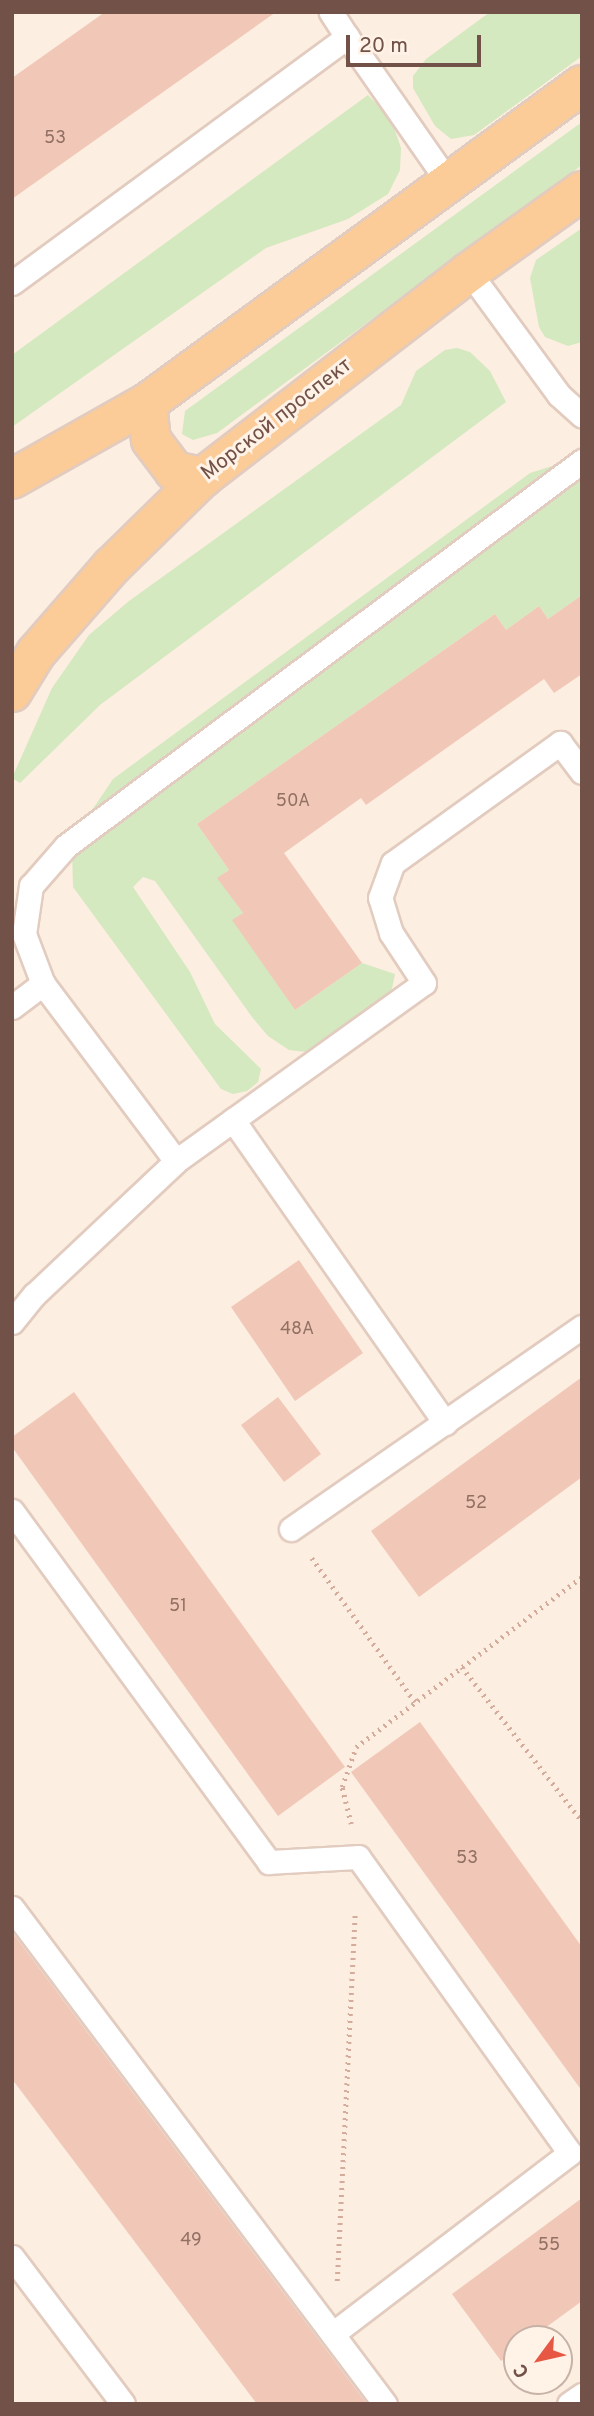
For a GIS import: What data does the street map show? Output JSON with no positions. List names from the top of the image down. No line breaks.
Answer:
{"streets":{"main road":["Морской проспект"]},"house_numbers":["53","50А","48А","52","51","53","49","55"],"scale_bar":"20 m","north":"bottom left"}
